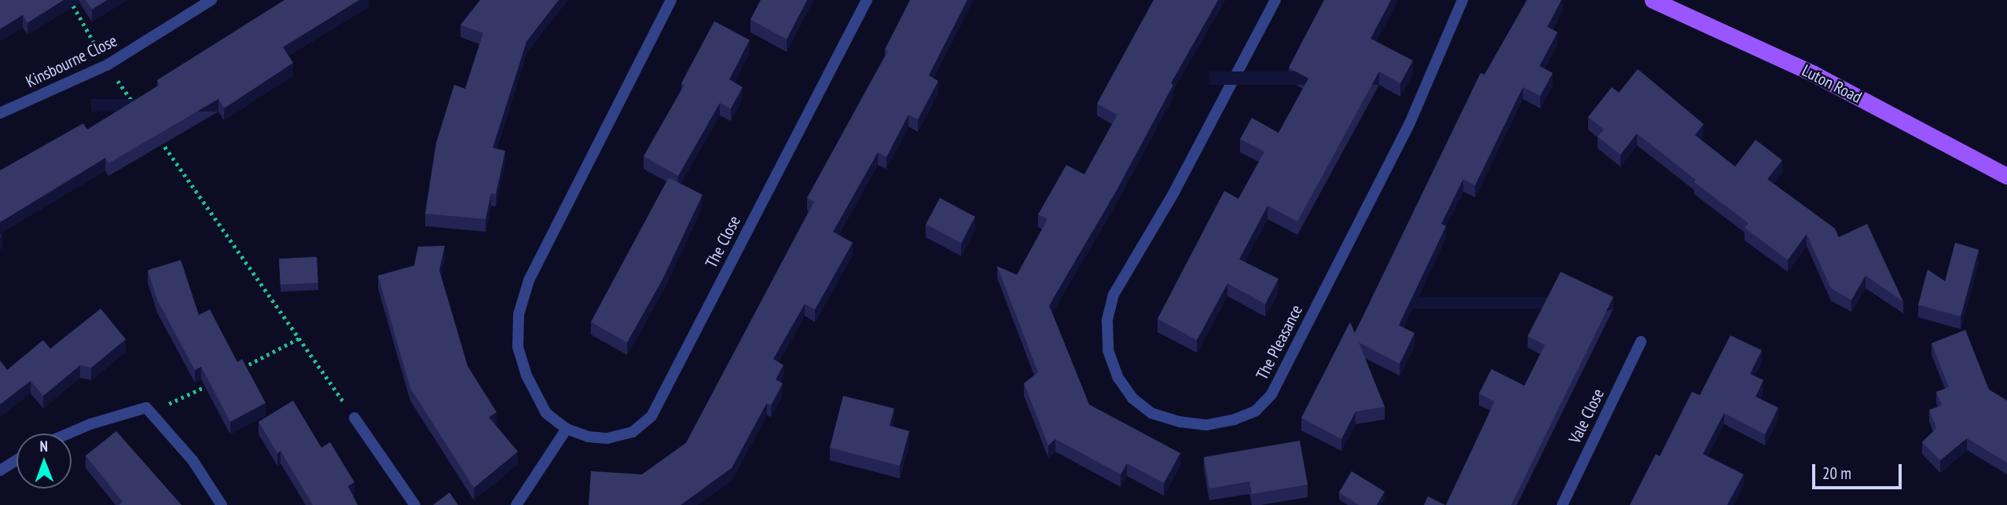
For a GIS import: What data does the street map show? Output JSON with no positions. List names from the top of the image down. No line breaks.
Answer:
{"streets":{"main road":["Luton Road"],"street":["Kinsbourne Close","The Close","The Pleasance","Vale Close"]},"scale_bar":"20 m","north":"top"}
